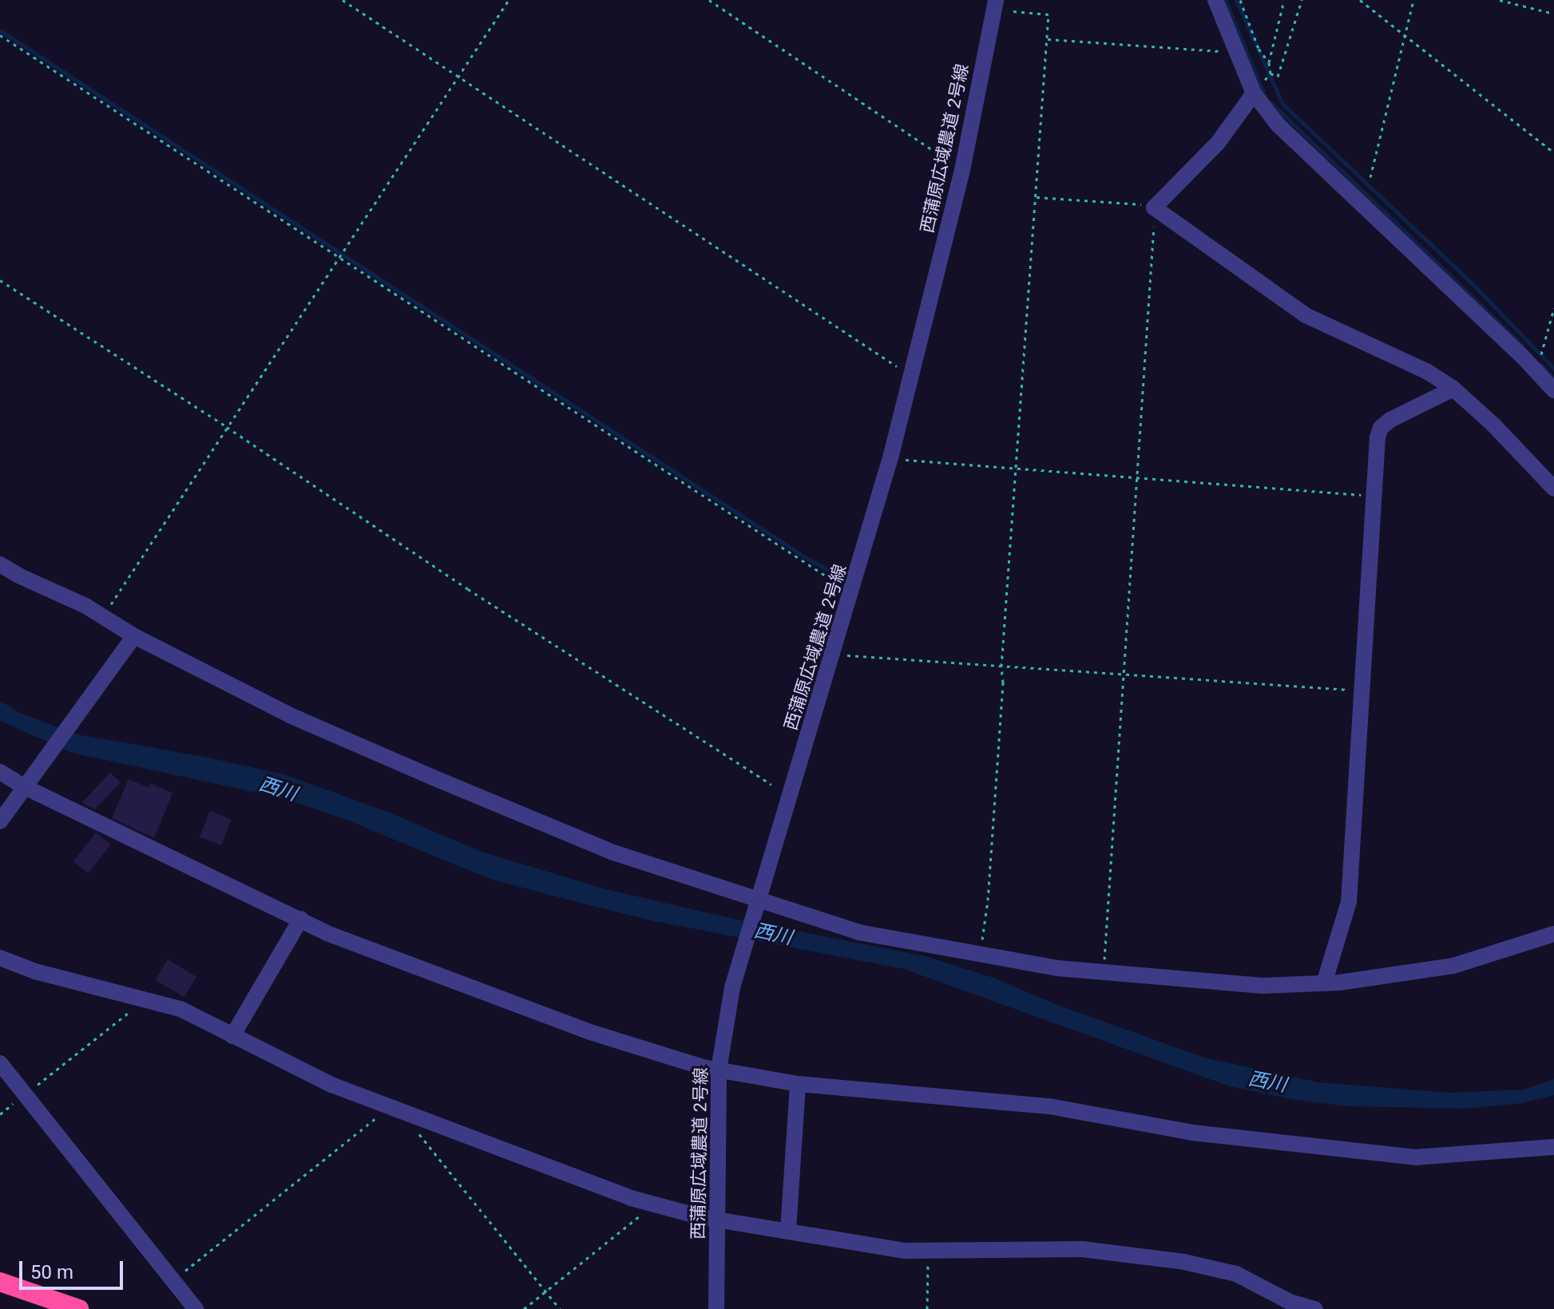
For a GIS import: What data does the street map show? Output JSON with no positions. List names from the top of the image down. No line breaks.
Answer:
{"streets":{"street":["西蒲原広域農道 2号線"]},"water":["西川"],"scale_bar":"50 m"}
